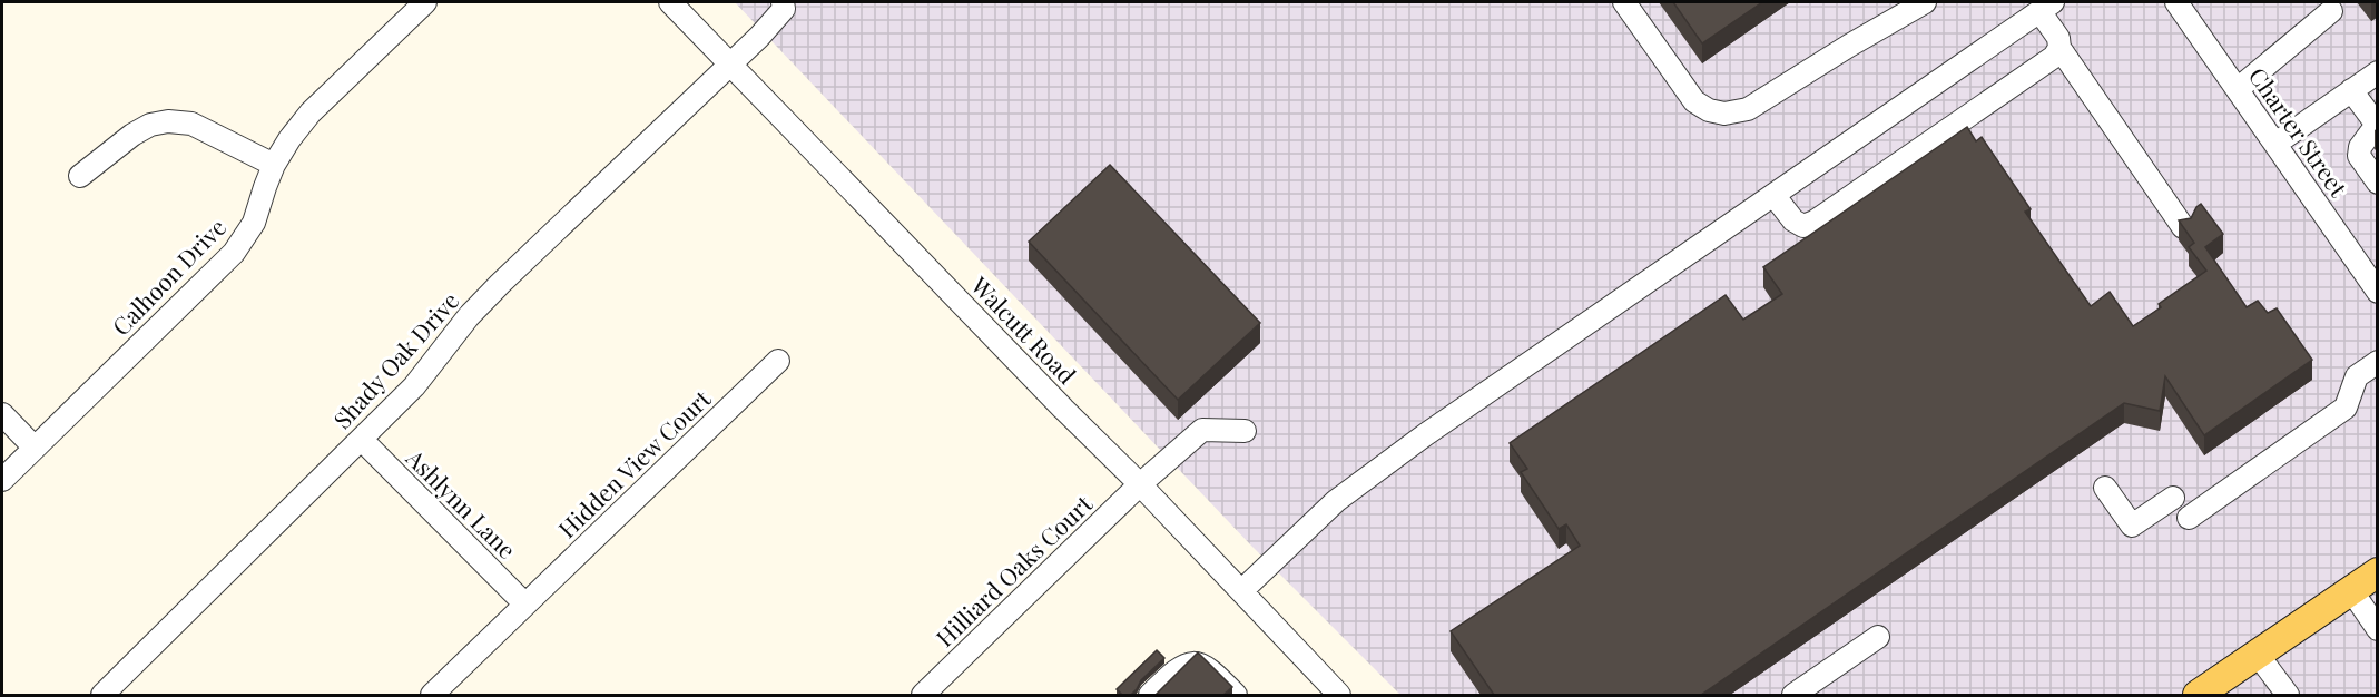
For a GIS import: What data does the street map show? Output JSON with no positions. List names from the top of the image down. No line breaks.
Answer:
{"streets":{"street":["Charter Street","Calhoon Drive","Walcutt Road","Shady Oak Drive","Hidden View Court","Ashlynn Lane","Hilliard Oaks Court"]},"crossings":[["Walcutt Road","Shady Oak Drive"],["Walcutt Road","Hilliard Oaks Court"],["Shady Oak Drive","Ashlynn Lane"],["Hidden View Court","Ashlynn Lane"]]}
